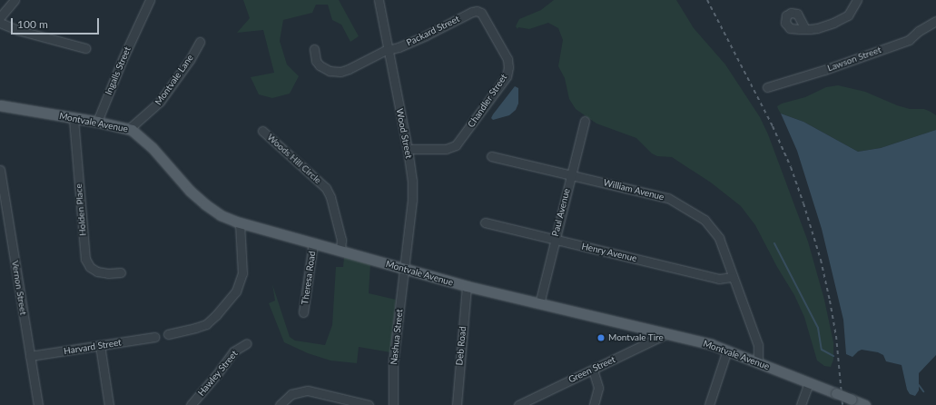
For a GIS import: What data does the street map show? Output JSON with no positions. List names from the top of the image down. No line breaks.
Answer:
{"streets":{"main road":["Montvale Avenue"],"street":["Packard Street","Lawson Street","Ingalls Street","Montvale Lane","Chandler Street","Wood Street","Woods Hill Circle","William Avenue","Holden Place","Paul Avenue","Henry Avenue","Theresa Road","Vernon Street","Nashua Street","Deb Road","Harvard Street","Green Street","Hawley Street"]},"crossings":[["Packard Street","Chandler Street"],["Packard Street","Wood Street"],["Ingalls Street","Montvale Avenue"],["Montvale Lane","Montvale Avenue"],["Chandler Street","Wood Street"],["Montvale Avenue","Wood Street"],["Montvale Avenue","Woods Hill Circle"],["Montvale Avenue","William Avenue"],["Montvale Avenue","Holden Place"],["Montvale Avenue","Paul Avenue"],["Montvale Avenue","Theresa Road"],["Montvale Avenue","Nashua Street"],["Montvale Avenue","Deb Road"],["Montvale Avenue","Green Street"],["Wood Street","Nashua Street"],["William Avenue","Paul Avenue"],["William Avenue","Henry Avenue"],["Paul Avenue","Henry Avenue"],["Vernon Street","Harvard Street"]],"places":["Montvale Tire"],"scale_bar":"100 m"}
